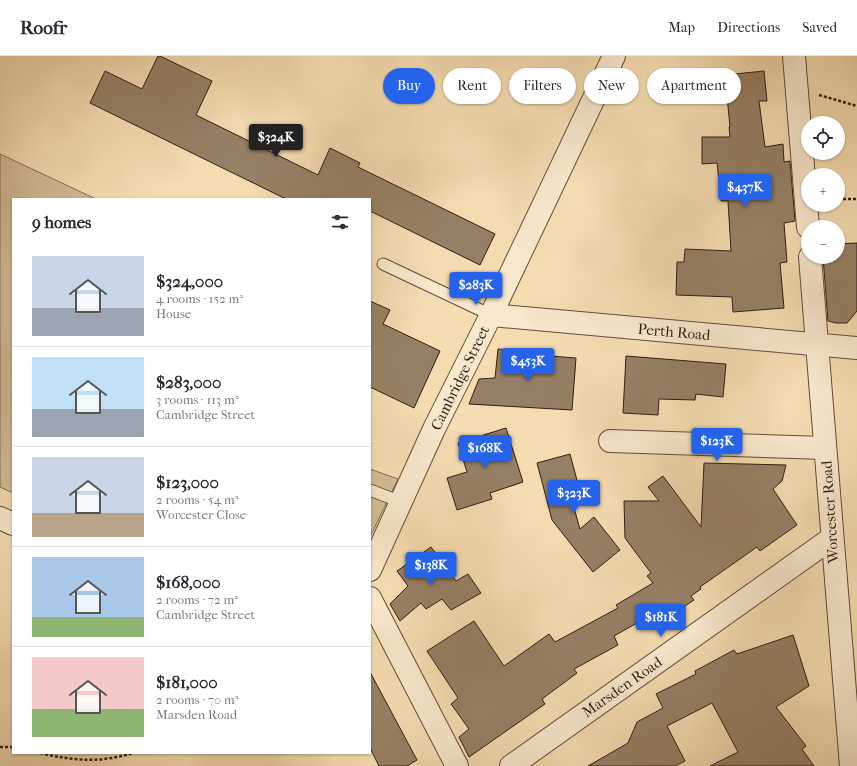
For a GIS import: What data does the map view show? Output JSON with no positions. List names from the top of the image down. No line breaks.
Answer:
{"streets":{"street":["Perth Road","Cambridge Street","Worcester Road","Marsden Road"]},"crossings":[["Perth Road","Cambridge Street"],["Perth Road","Worcester Road"],["Worcester Road","Marsden Road"]],"page":{"header":"Roofr","nav":["Map","Directions","Saved"],"chip":["Buy","Rent","Filters","New","Apartment"],"map_buttons":["+","−"],"price":["$324K","$437K","$283K","$453K","$123K","$168K","$323K","$138K","$181K"],"heading":"9 homes","list":[{"name":"$324,000","note":"4 rooms · 152 m² · House"},{"name":"$283,000","note":"3 rooms · 113 m² · Cambridge Street"},{"name":"$123,000","note":"2 rooms · 54 m² · Worcester Close"},{"name":"$168,000","note":"2 rooms · 72 m² · Cambridge Street"},{"name":"$181,000","note":"2 rooms · 70 m² · Marsden Road"}]}}
